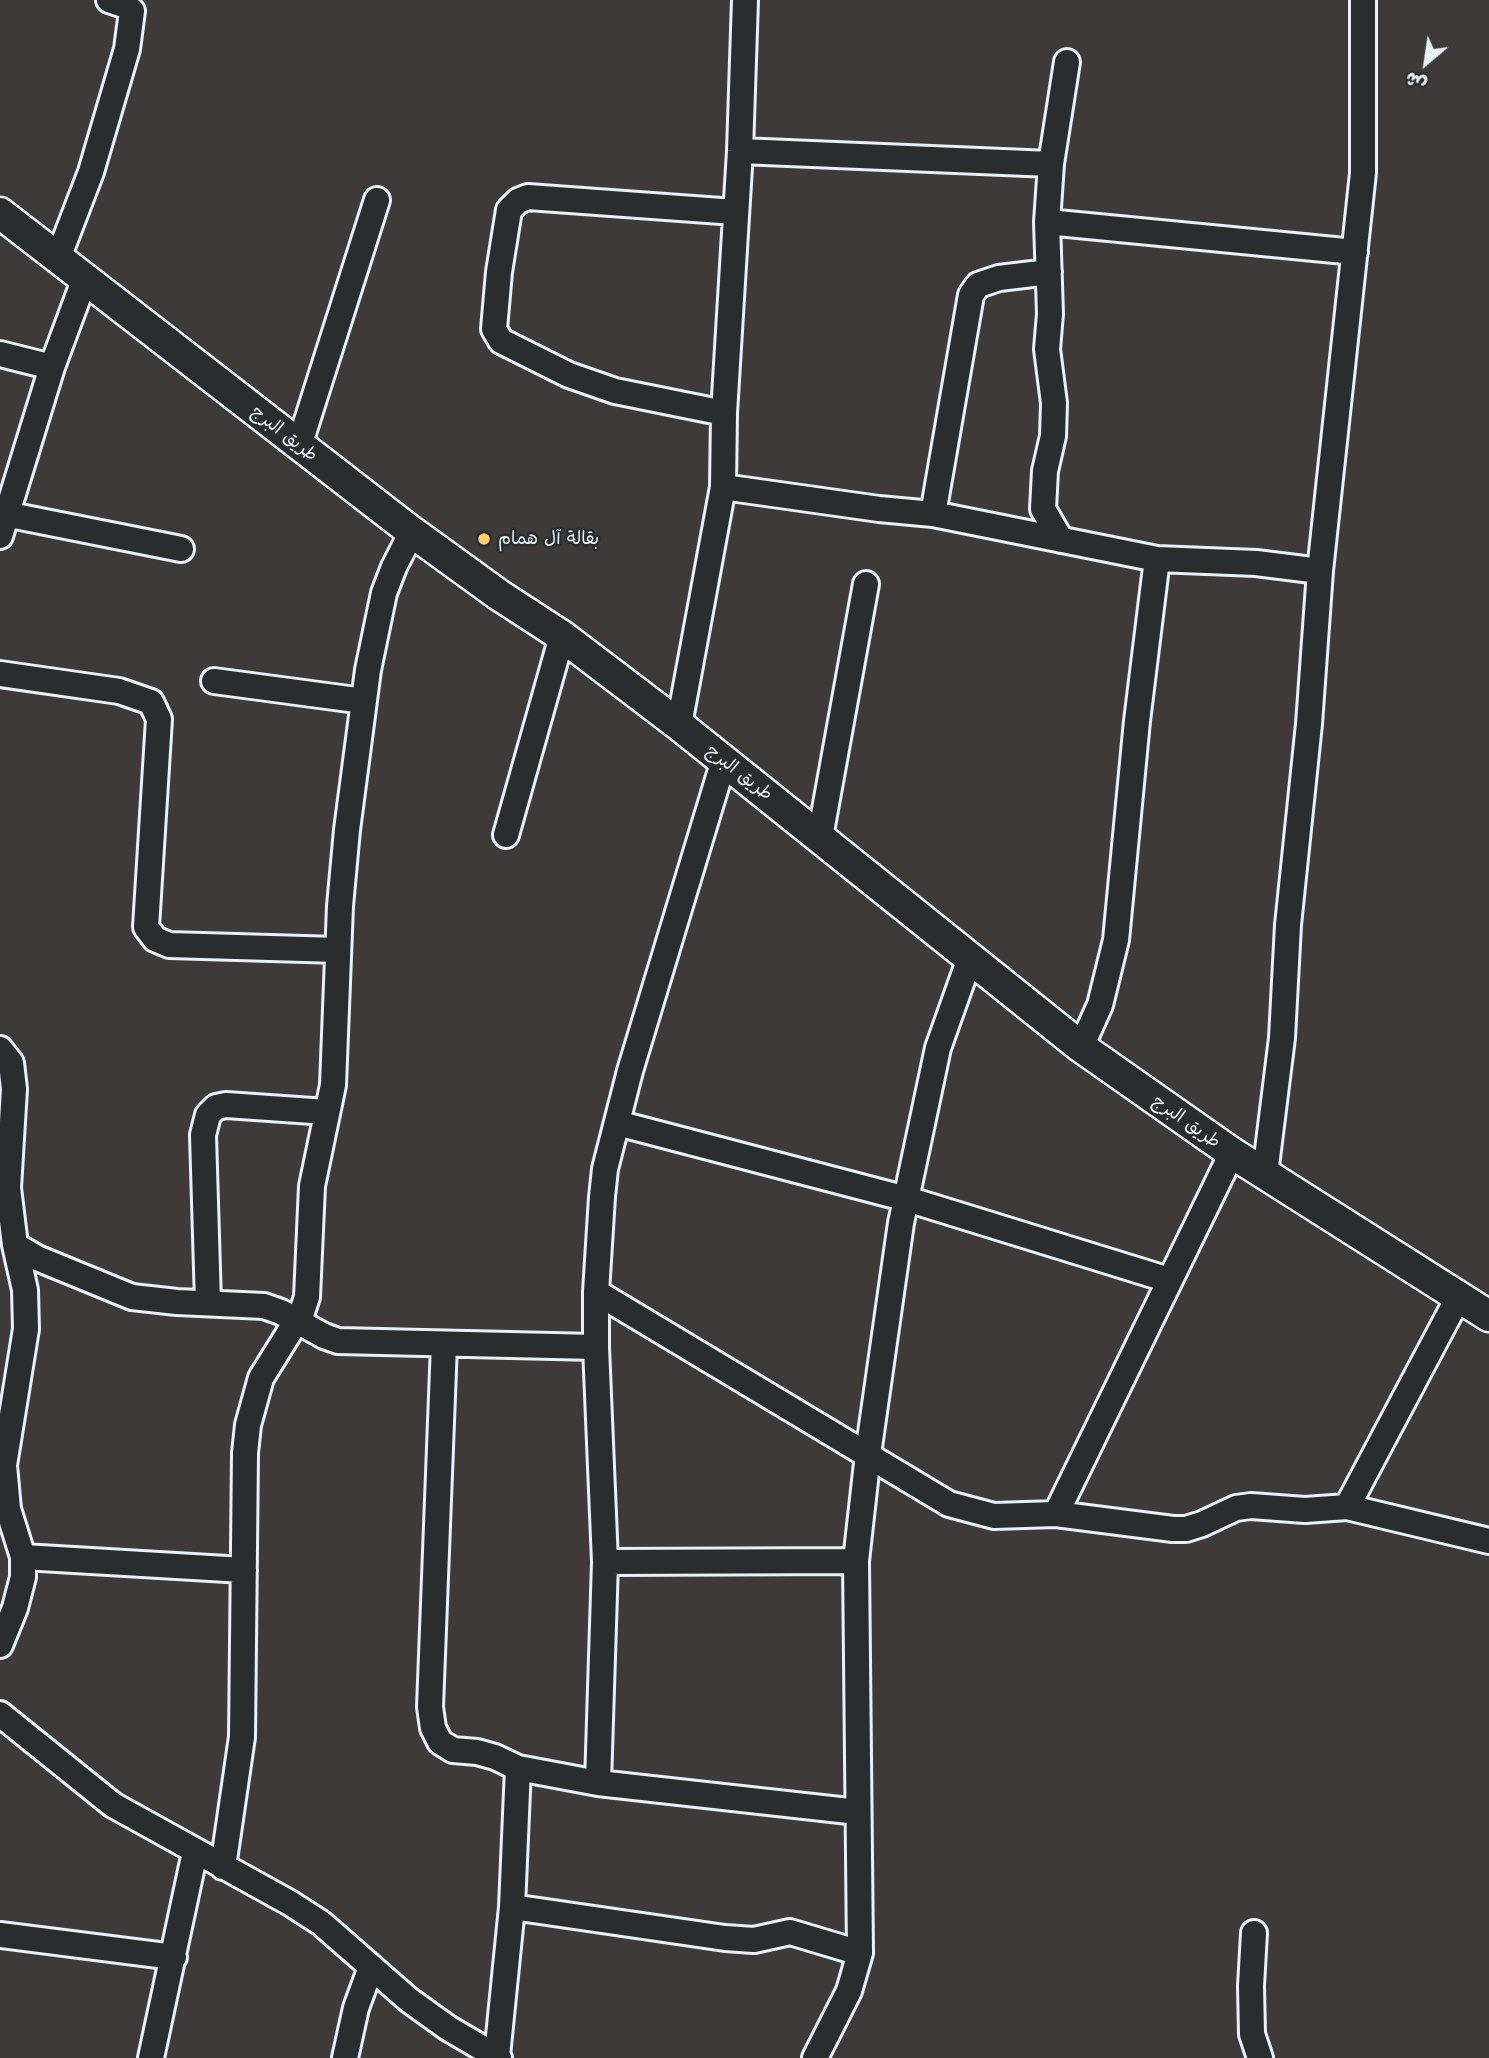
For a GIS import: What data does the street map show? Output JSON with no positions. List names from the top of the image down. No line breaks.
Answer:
{"streets":{"street":["طريق البرج"]},"places":["بقالة آل همام"],"north":"bottom left"}
